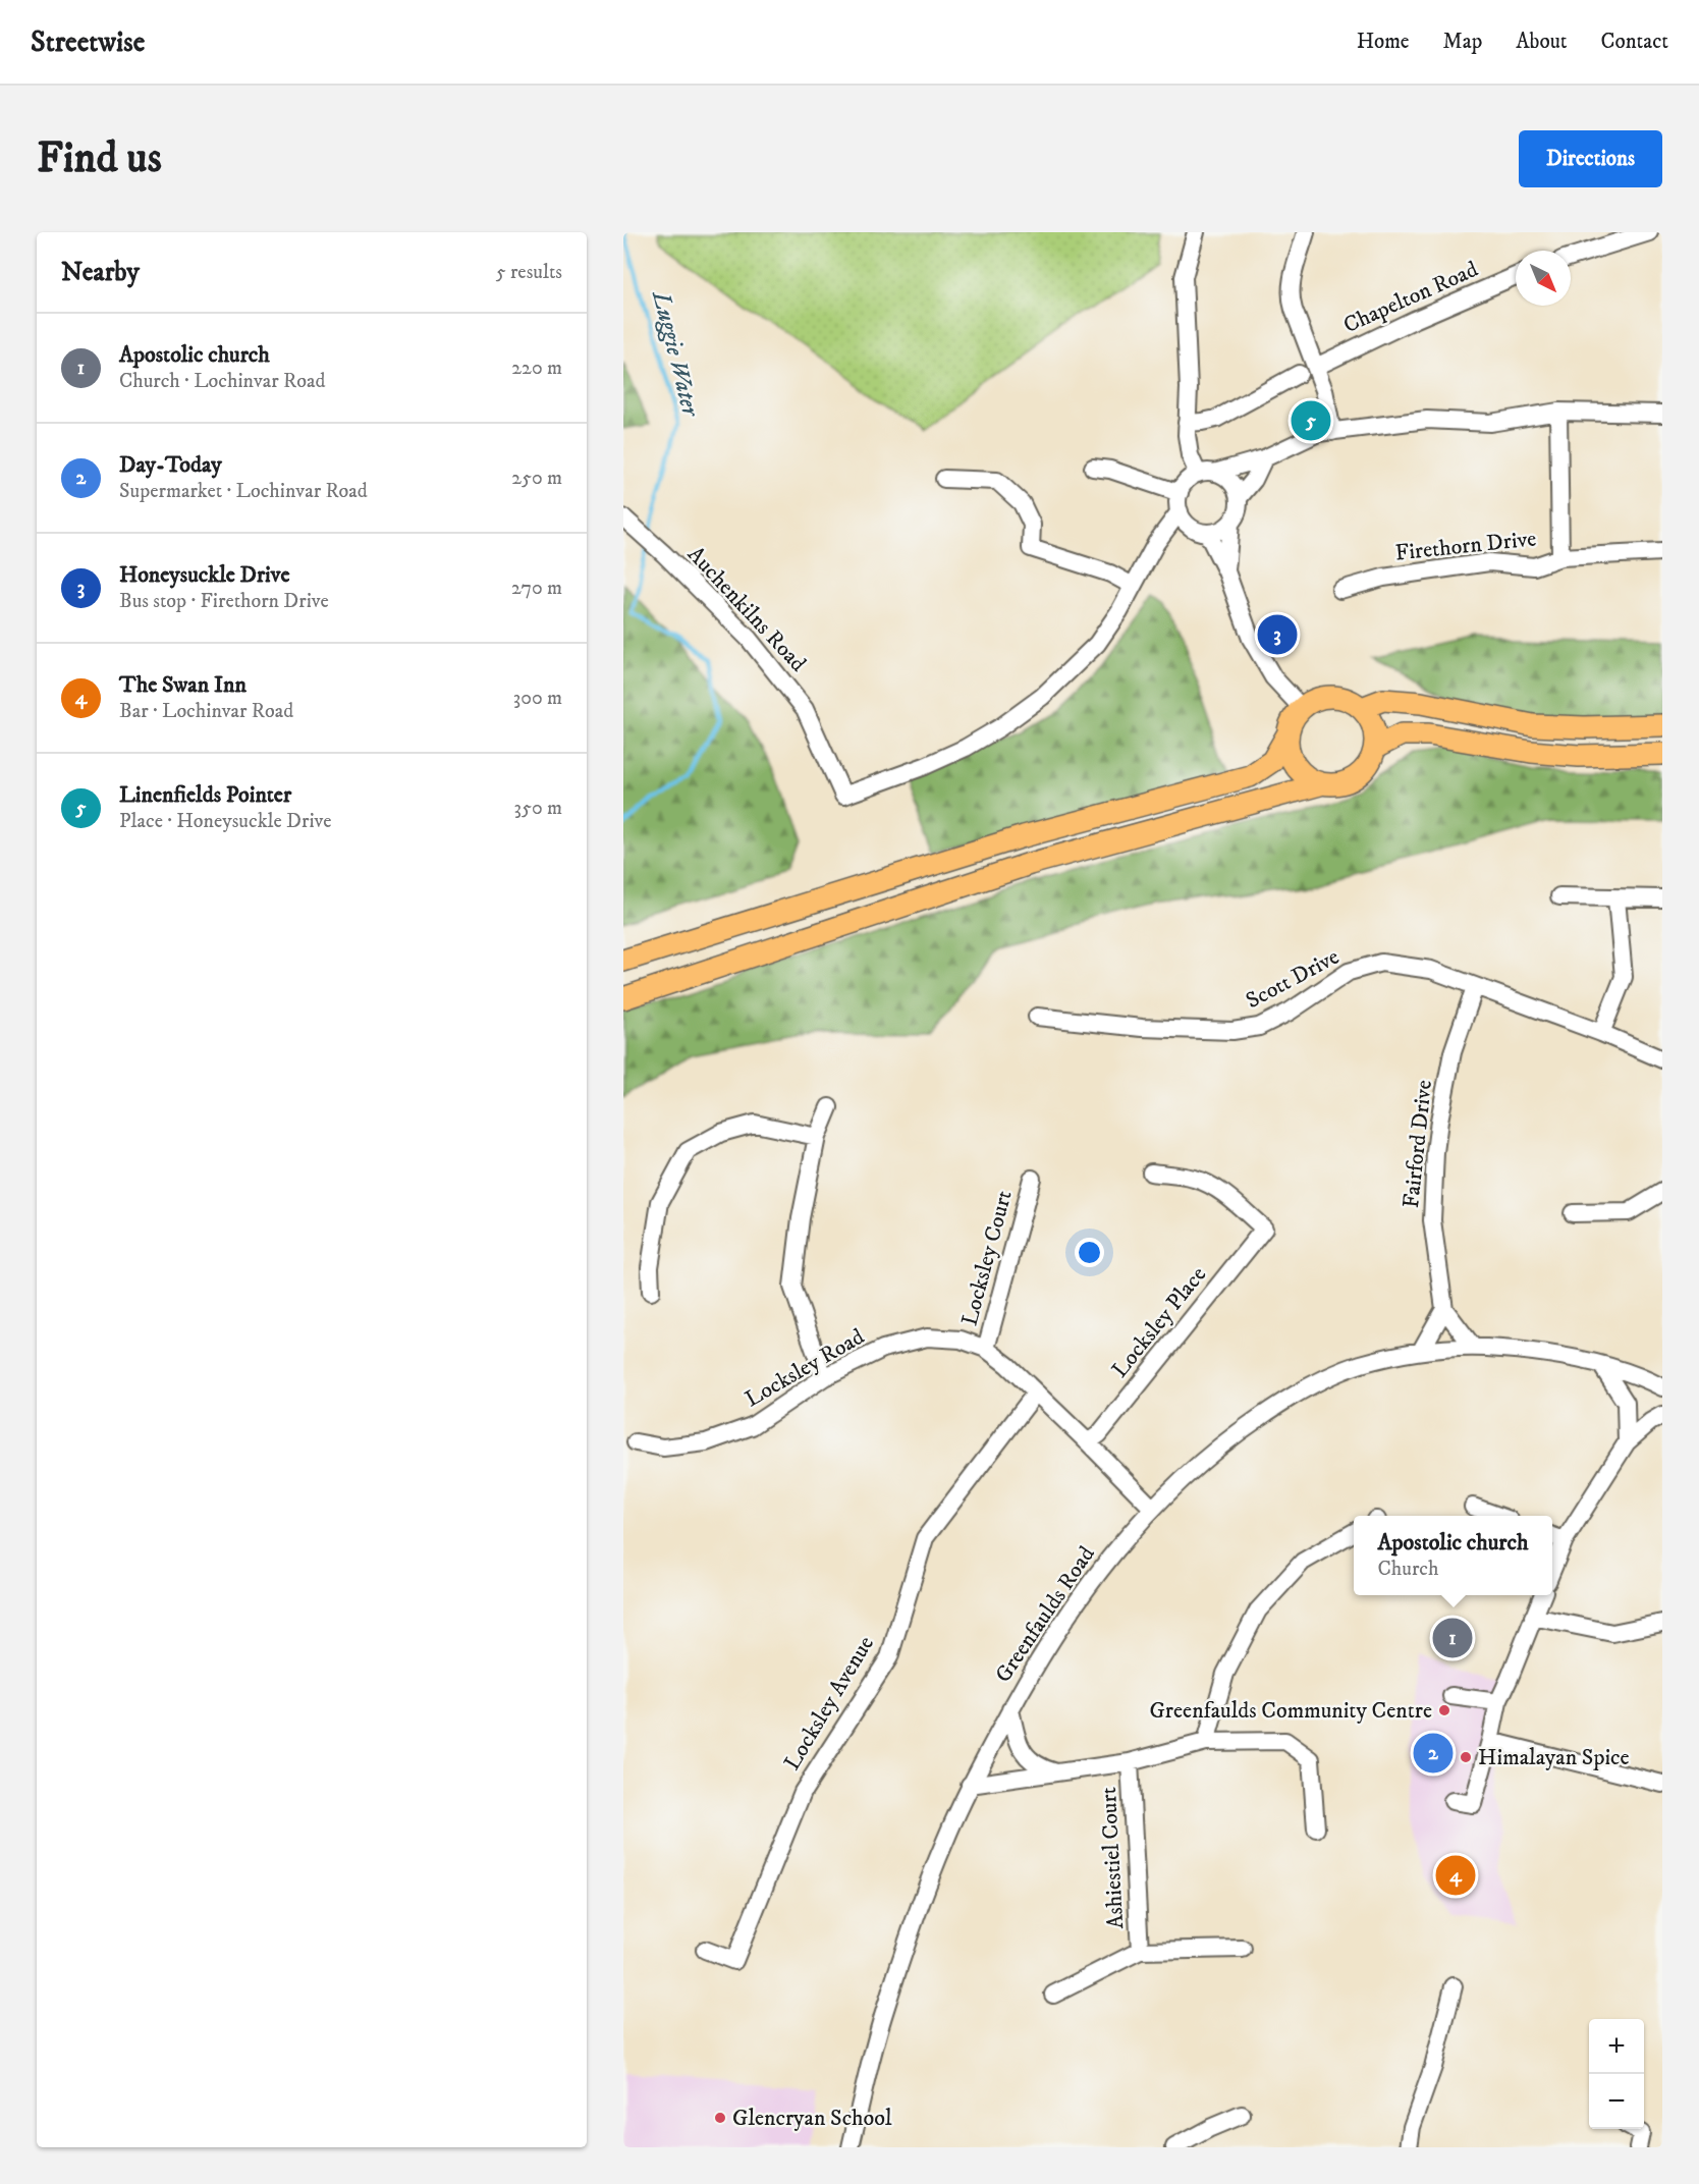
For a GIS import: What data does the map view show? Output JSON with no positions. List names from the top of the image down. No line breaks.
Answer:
{"streets":{"street":["Chapelton Road","Firethorn Drive","Auchenkilns Road","Scott Drive","Fairford Drive","Locksley Court","Locksley Place","Locksley Road","Greenfaulds Road","Locksley Avenue","Ashiestiel Court"]},"crossings":[["Scott Drive","Fairford Drive"],["Fairford Drive","Greenfaulds Road"],["Locksley Court","Locksley Road"],["Locksley Place","Locksley Road"],["Locksley Road","Greenfaulds Road"],["Locksley Road","Locksley Avenue"]],"water":["Luggie Water"],"places":["Greenfaulds Community Centre","Himalayan Spice","Glencryan School"],"north":"bottom right","page":{"header":"Streetwise","nav":["Home","Map","About","Contact"],"buttons":"Directions","title":"Find us","heading":["Nearby","5 results"],"list":[{"mark":"1","name":"Apostolic church","note":"Church · Lochinvar Road","value":"220 m"},{"mark":"2","name":"Day-Today","note":"Supermarket · Lochinvar Road","value":"250 m"},{"mark":"3","name":"Honeysuckle Drive","note":"Bus stop · Firethorn Drive","value":"270 m"},{"mark":"4","name":"The Swan Inn","note":"Bar · Lochinvar Road","value":"300 m"},{"mark":"5","name":"Linenfields Pointer","note":"Place · Honeysuckle Drive","value":"350 m"}],"pins":["5","3","1","2","4"],"popup":["Apostolic church","Church"],"map_buttons":["+","−"]}}
